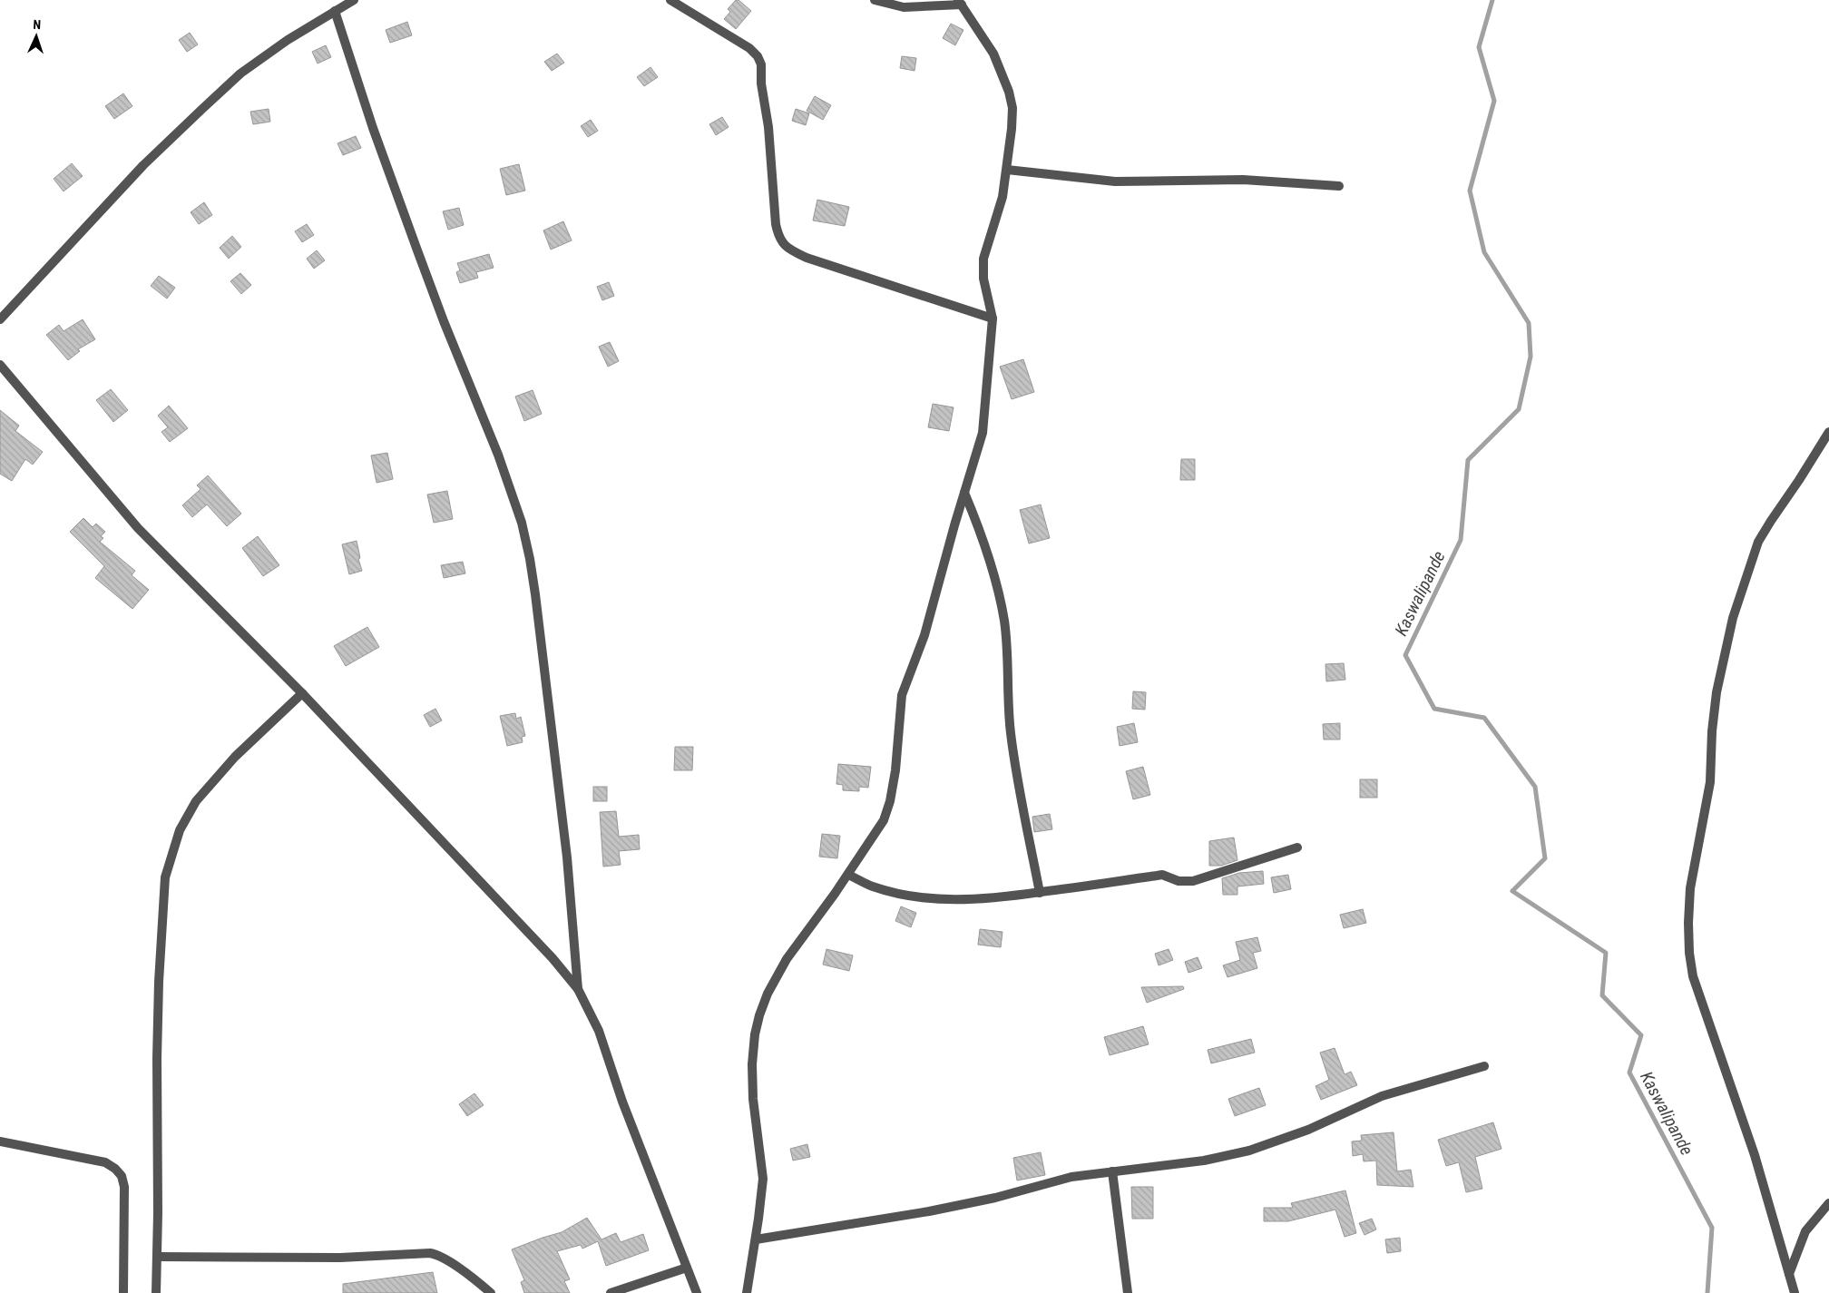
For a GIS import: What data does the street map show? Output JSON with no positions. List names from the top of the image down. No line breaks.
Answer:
{"water":["Kaswalipande"],"north":"top"}
